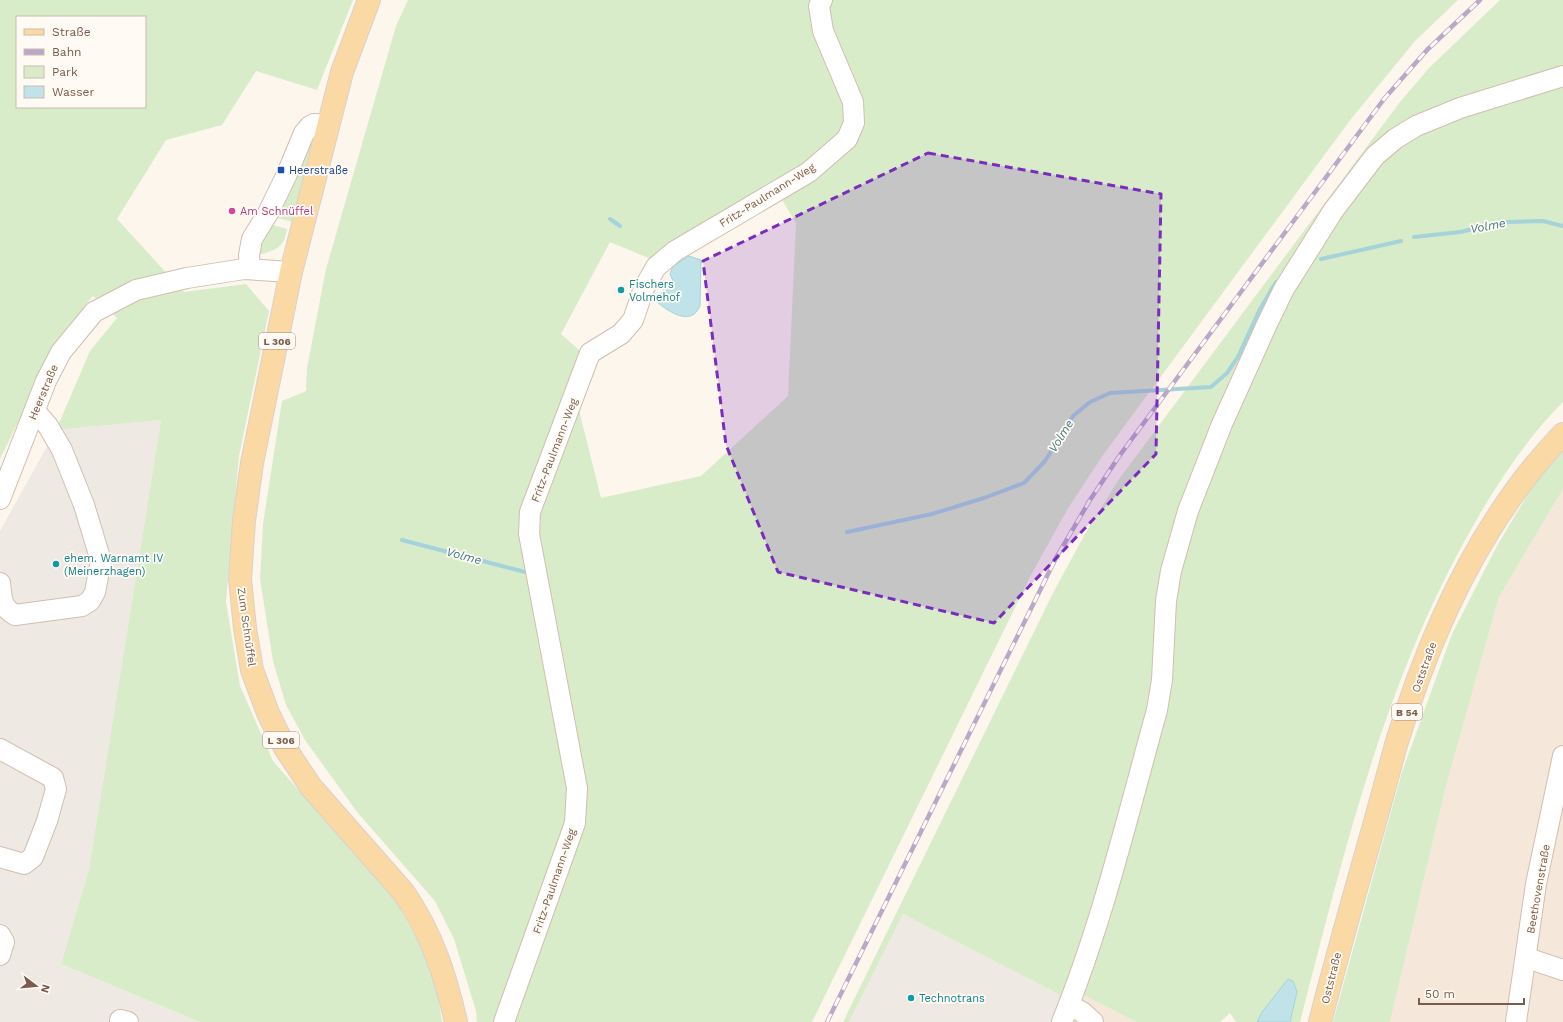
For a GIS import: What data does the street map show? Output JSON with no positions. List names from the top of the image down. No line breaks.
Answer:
{"streets":{"main road":["L 306","Zum Schnüffel","Oststraße","B 54"],"street":["Fritz-Paulmann-Weg","Heerstraße","Beethovenstraße"]},"crossings":[["L 306","Heerstraße"],["L 306","Zum Schnüffel"],["Heerstraße","Zum Schnüffel"]],"water":["Volme"],"places":{"transit":["Heerstraße"],"other":["Am Schnüffel","Fischers Volmehof","ehem. Warnamt IV (Meinerzhagen)","Technotrans"]},"legend":["Straße","Bahn","Park","Wasser"],"scale_bar":"50 m","north":"right"}
